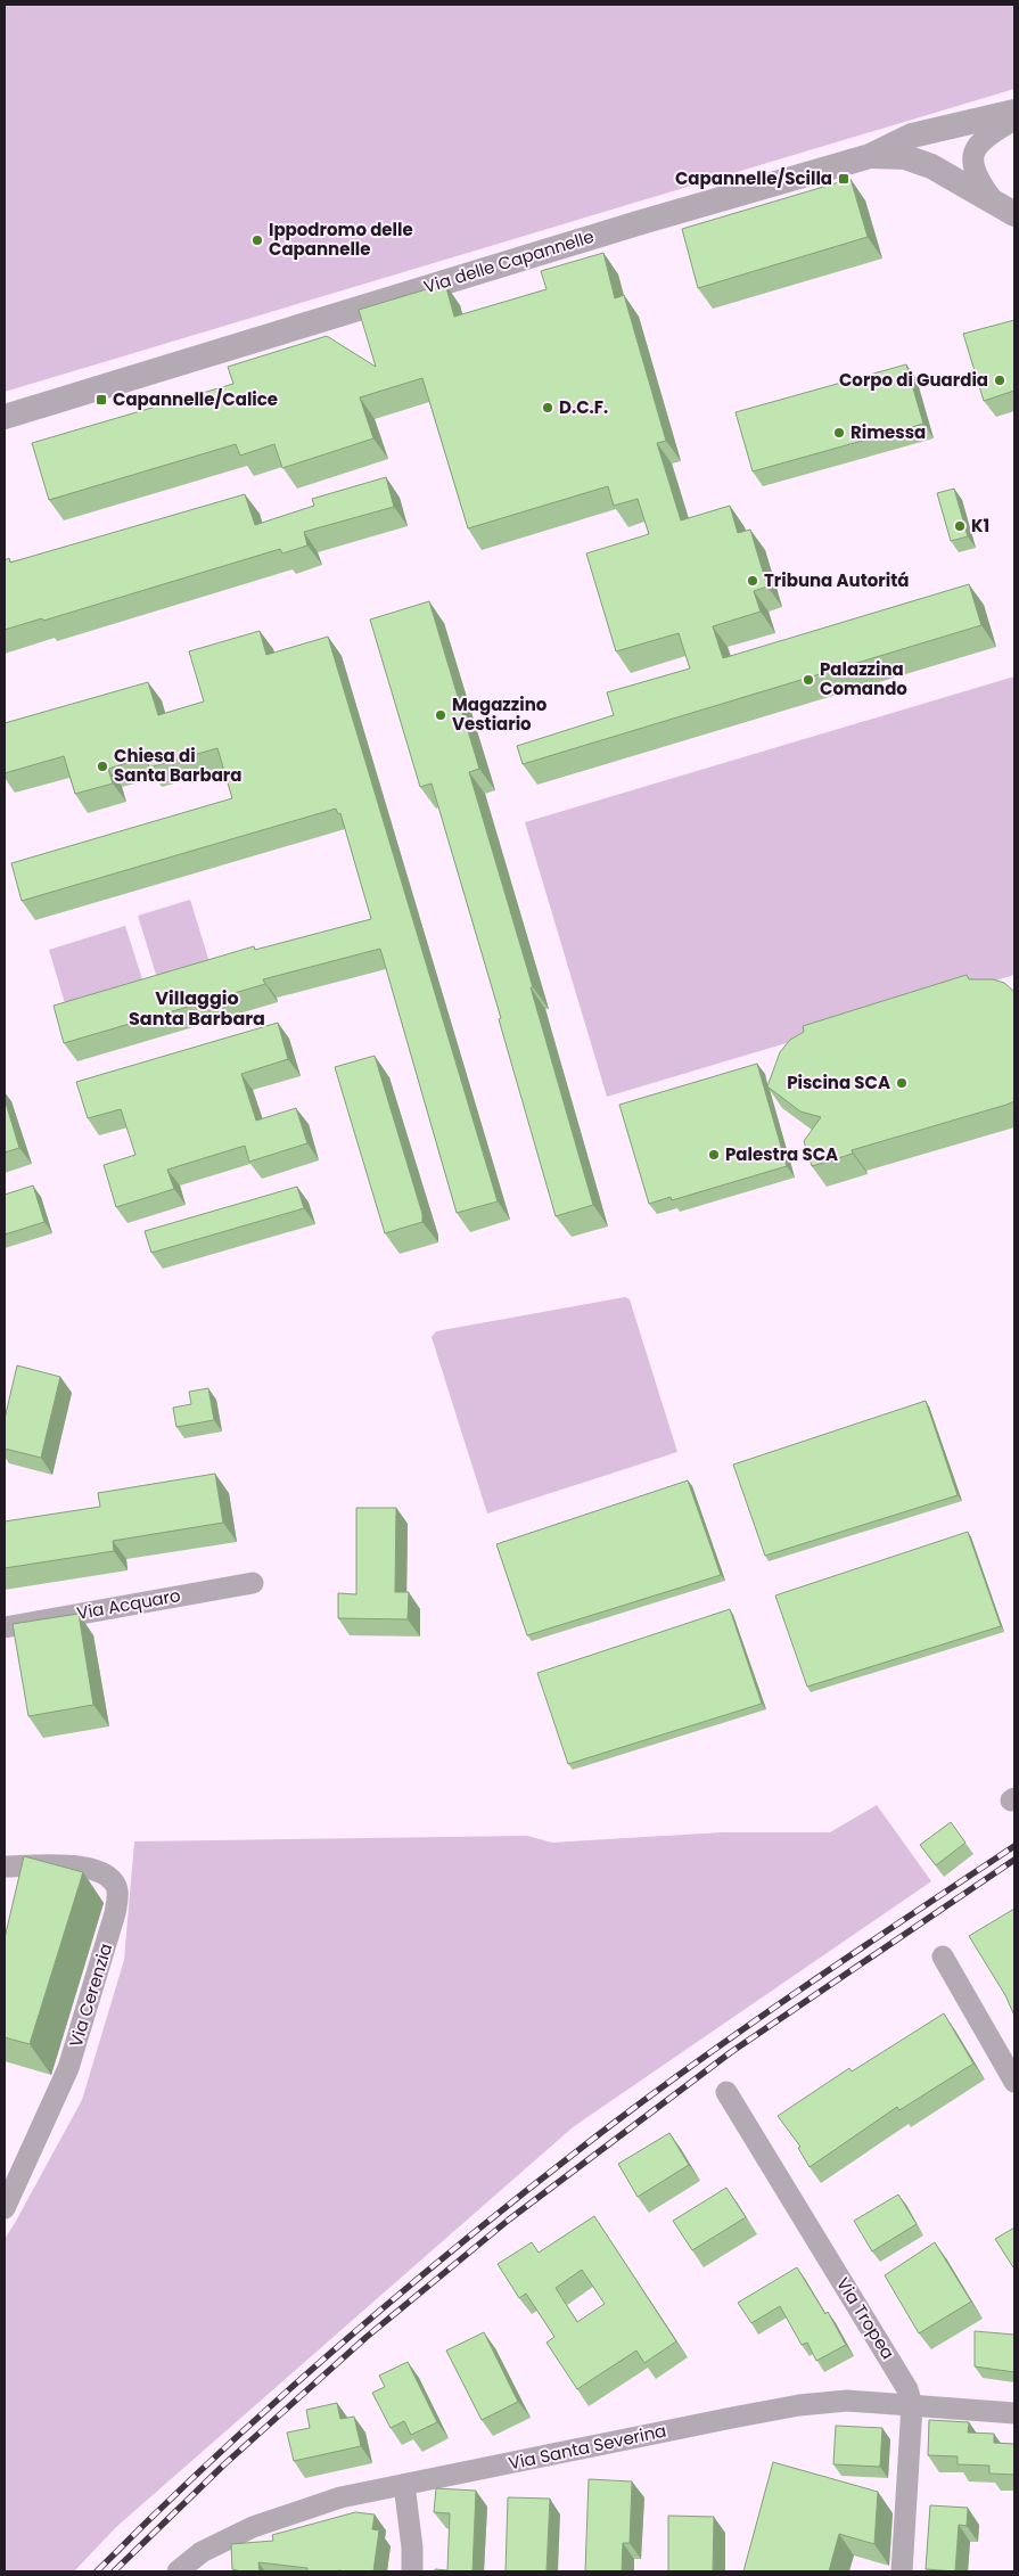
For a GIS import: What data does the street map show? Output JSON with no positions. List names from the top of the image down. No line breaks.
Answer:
{"streets":{"street":["Via delle Capannelle","Via Acquaro","Via Cerenzia","Via Tropea","Via Santa Severina"]},"crossings":[["Via Tropea","Via Santa Severina"]],"districts":["Villaggio Santa Barbara"],"places":{"transit":["Capannelle/Scilla","Capannelle/Calice"],"other":["Ippodromo delle Capannelle","Corpo di Guardia","D.C.F.","Rimessa","K1","Tribuna Autoritá","Palazzina Comando","Magazzino Vestiario","Chiesa di Santa Barbara","Piscina SCA","Palestra SCA"]}}
